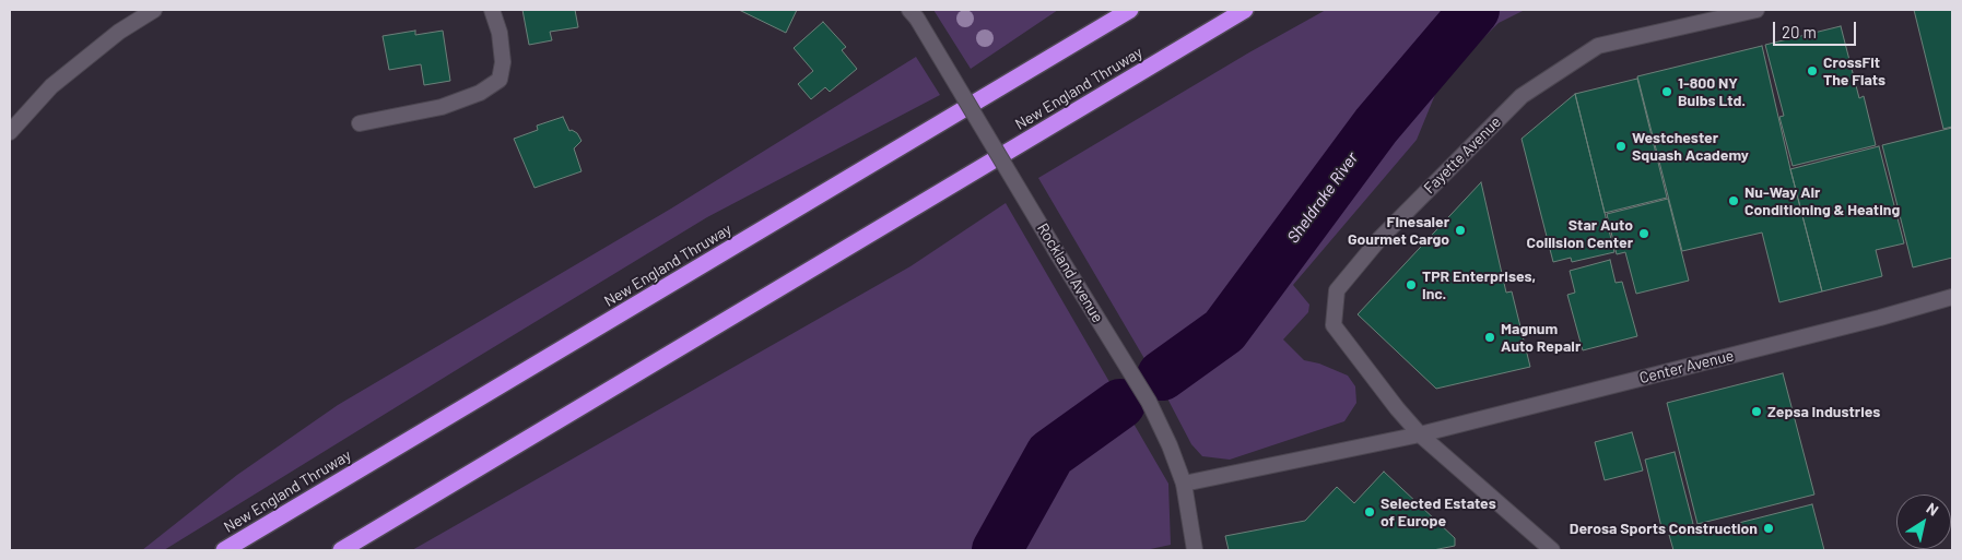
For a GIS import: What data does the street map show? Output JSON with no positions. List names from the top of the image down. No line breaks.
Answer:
{"streets":{"highway":["New England Thruway"],"street":["Fayette Avenue","Rockland Avenue","Center Avenue"]},"crossings":[["Fayette Avenue","Center Avenue"]],"water":["Sheldrake River"],"places":["CrossFit The Flats","1-800 NY Bulbs Ltd.","Westchester Squash Academy","Nu-Way Air Conditioning & Heating","Finesaler Gourmet Cargo","Star Auto Collision Center","TPR Enterprises, Inc.","Magnum Auto Repair","Zepsa Industries","Selected Estates of Europe","Derosa Sports Construction"],"scale_bar":"20 m","north":"top right"}
